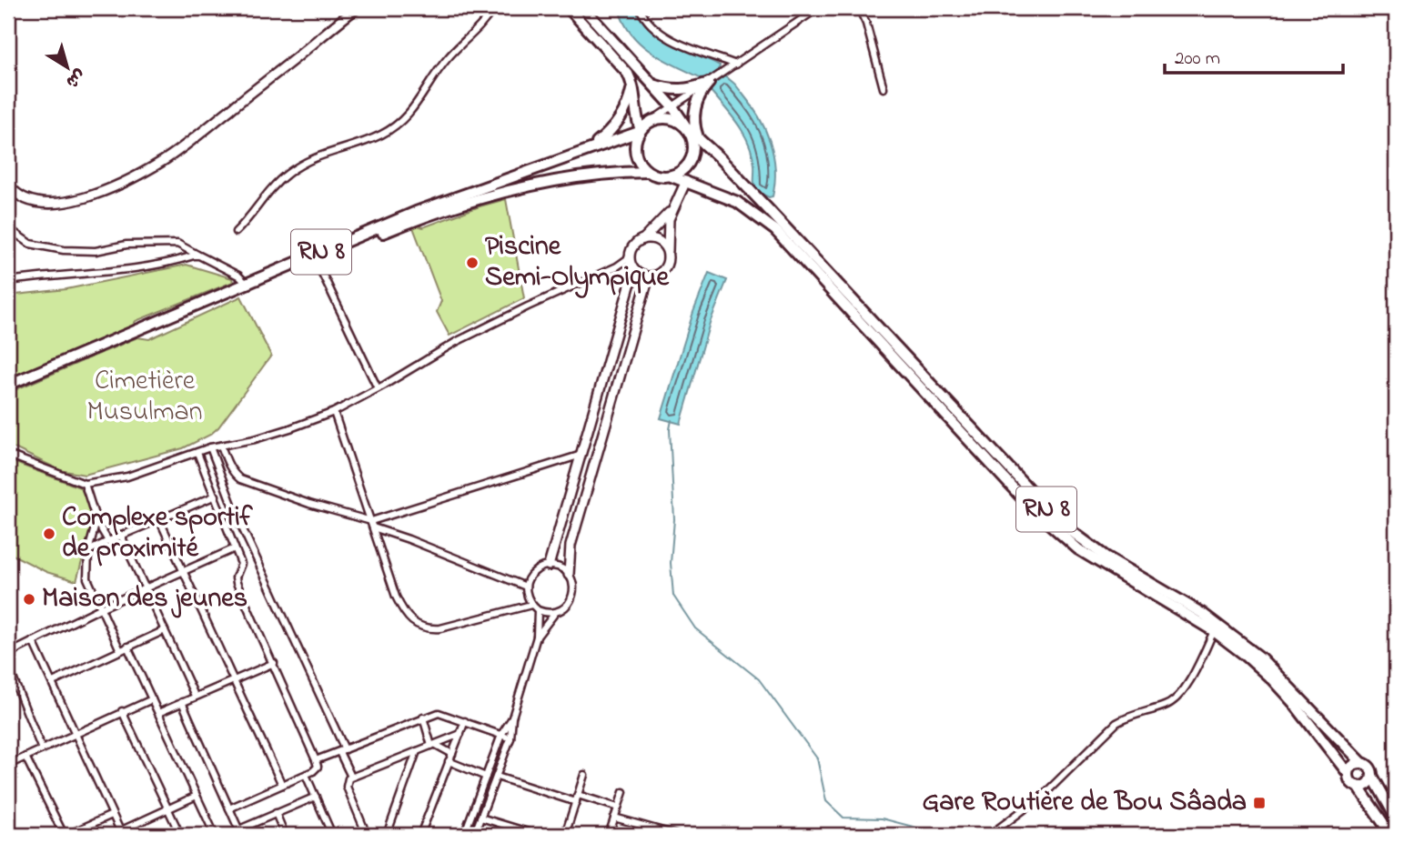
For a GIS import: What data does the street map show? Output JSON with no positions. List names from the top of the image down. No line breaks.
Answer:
{"streets":{"highway":["RN 8"]},"parks":["Cimetière Musulman"],"places":{"other":["Piscine Semi-Olympique","Complexe sportif de proximité","Maison des jeunes"],"transit":["Gare Routière de Bou Sâada"]},"scale_bar":"200 m","north":"bottom right"}
